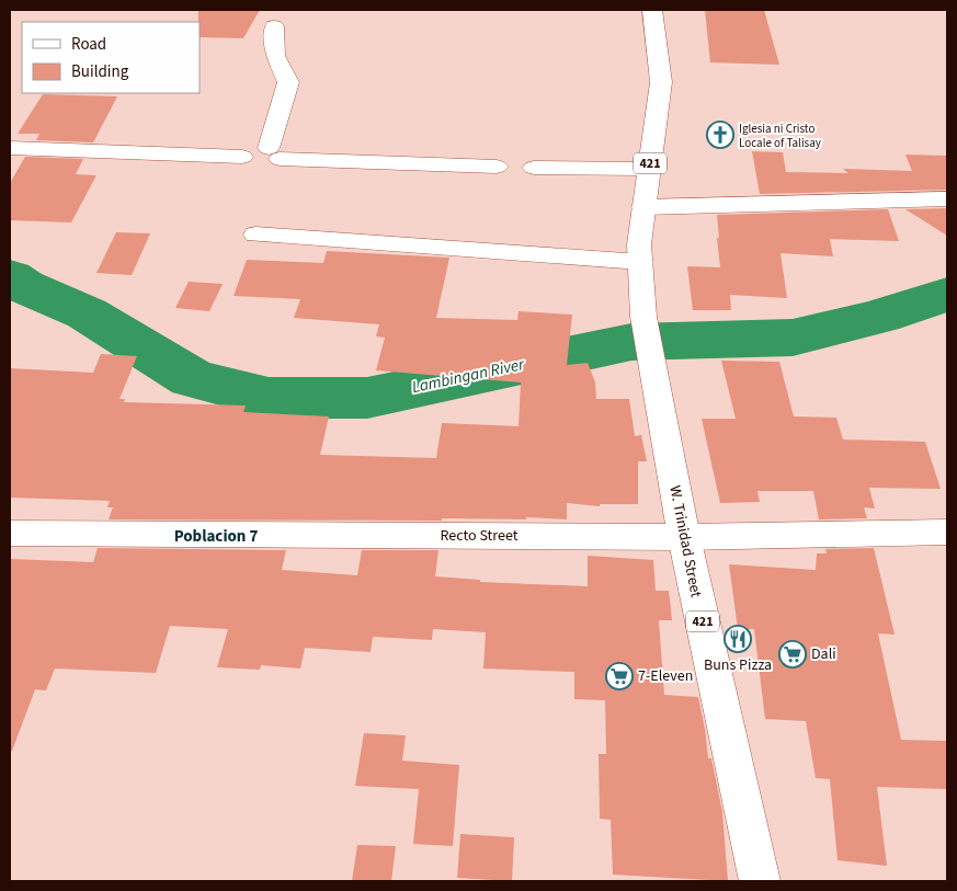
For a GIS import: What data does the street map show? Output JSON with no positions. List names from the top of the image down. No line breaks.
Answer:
{"streets":{"street":["421","Recto Street","W. Trinidad Street"]},"crossings":[["421","W. Trinidad Street"],["Recto Street","W. Trinidad Street"]],"districts":["Poblacion 7"],"water":["Lambingan River"],"places":{"church":["Iglesia ni Cristo Locale of Talisay"],"restaurant":["Buns Pizza"],"supermarket":["Dali","7-Eleven"]},"legend":["Road","Building"]}
